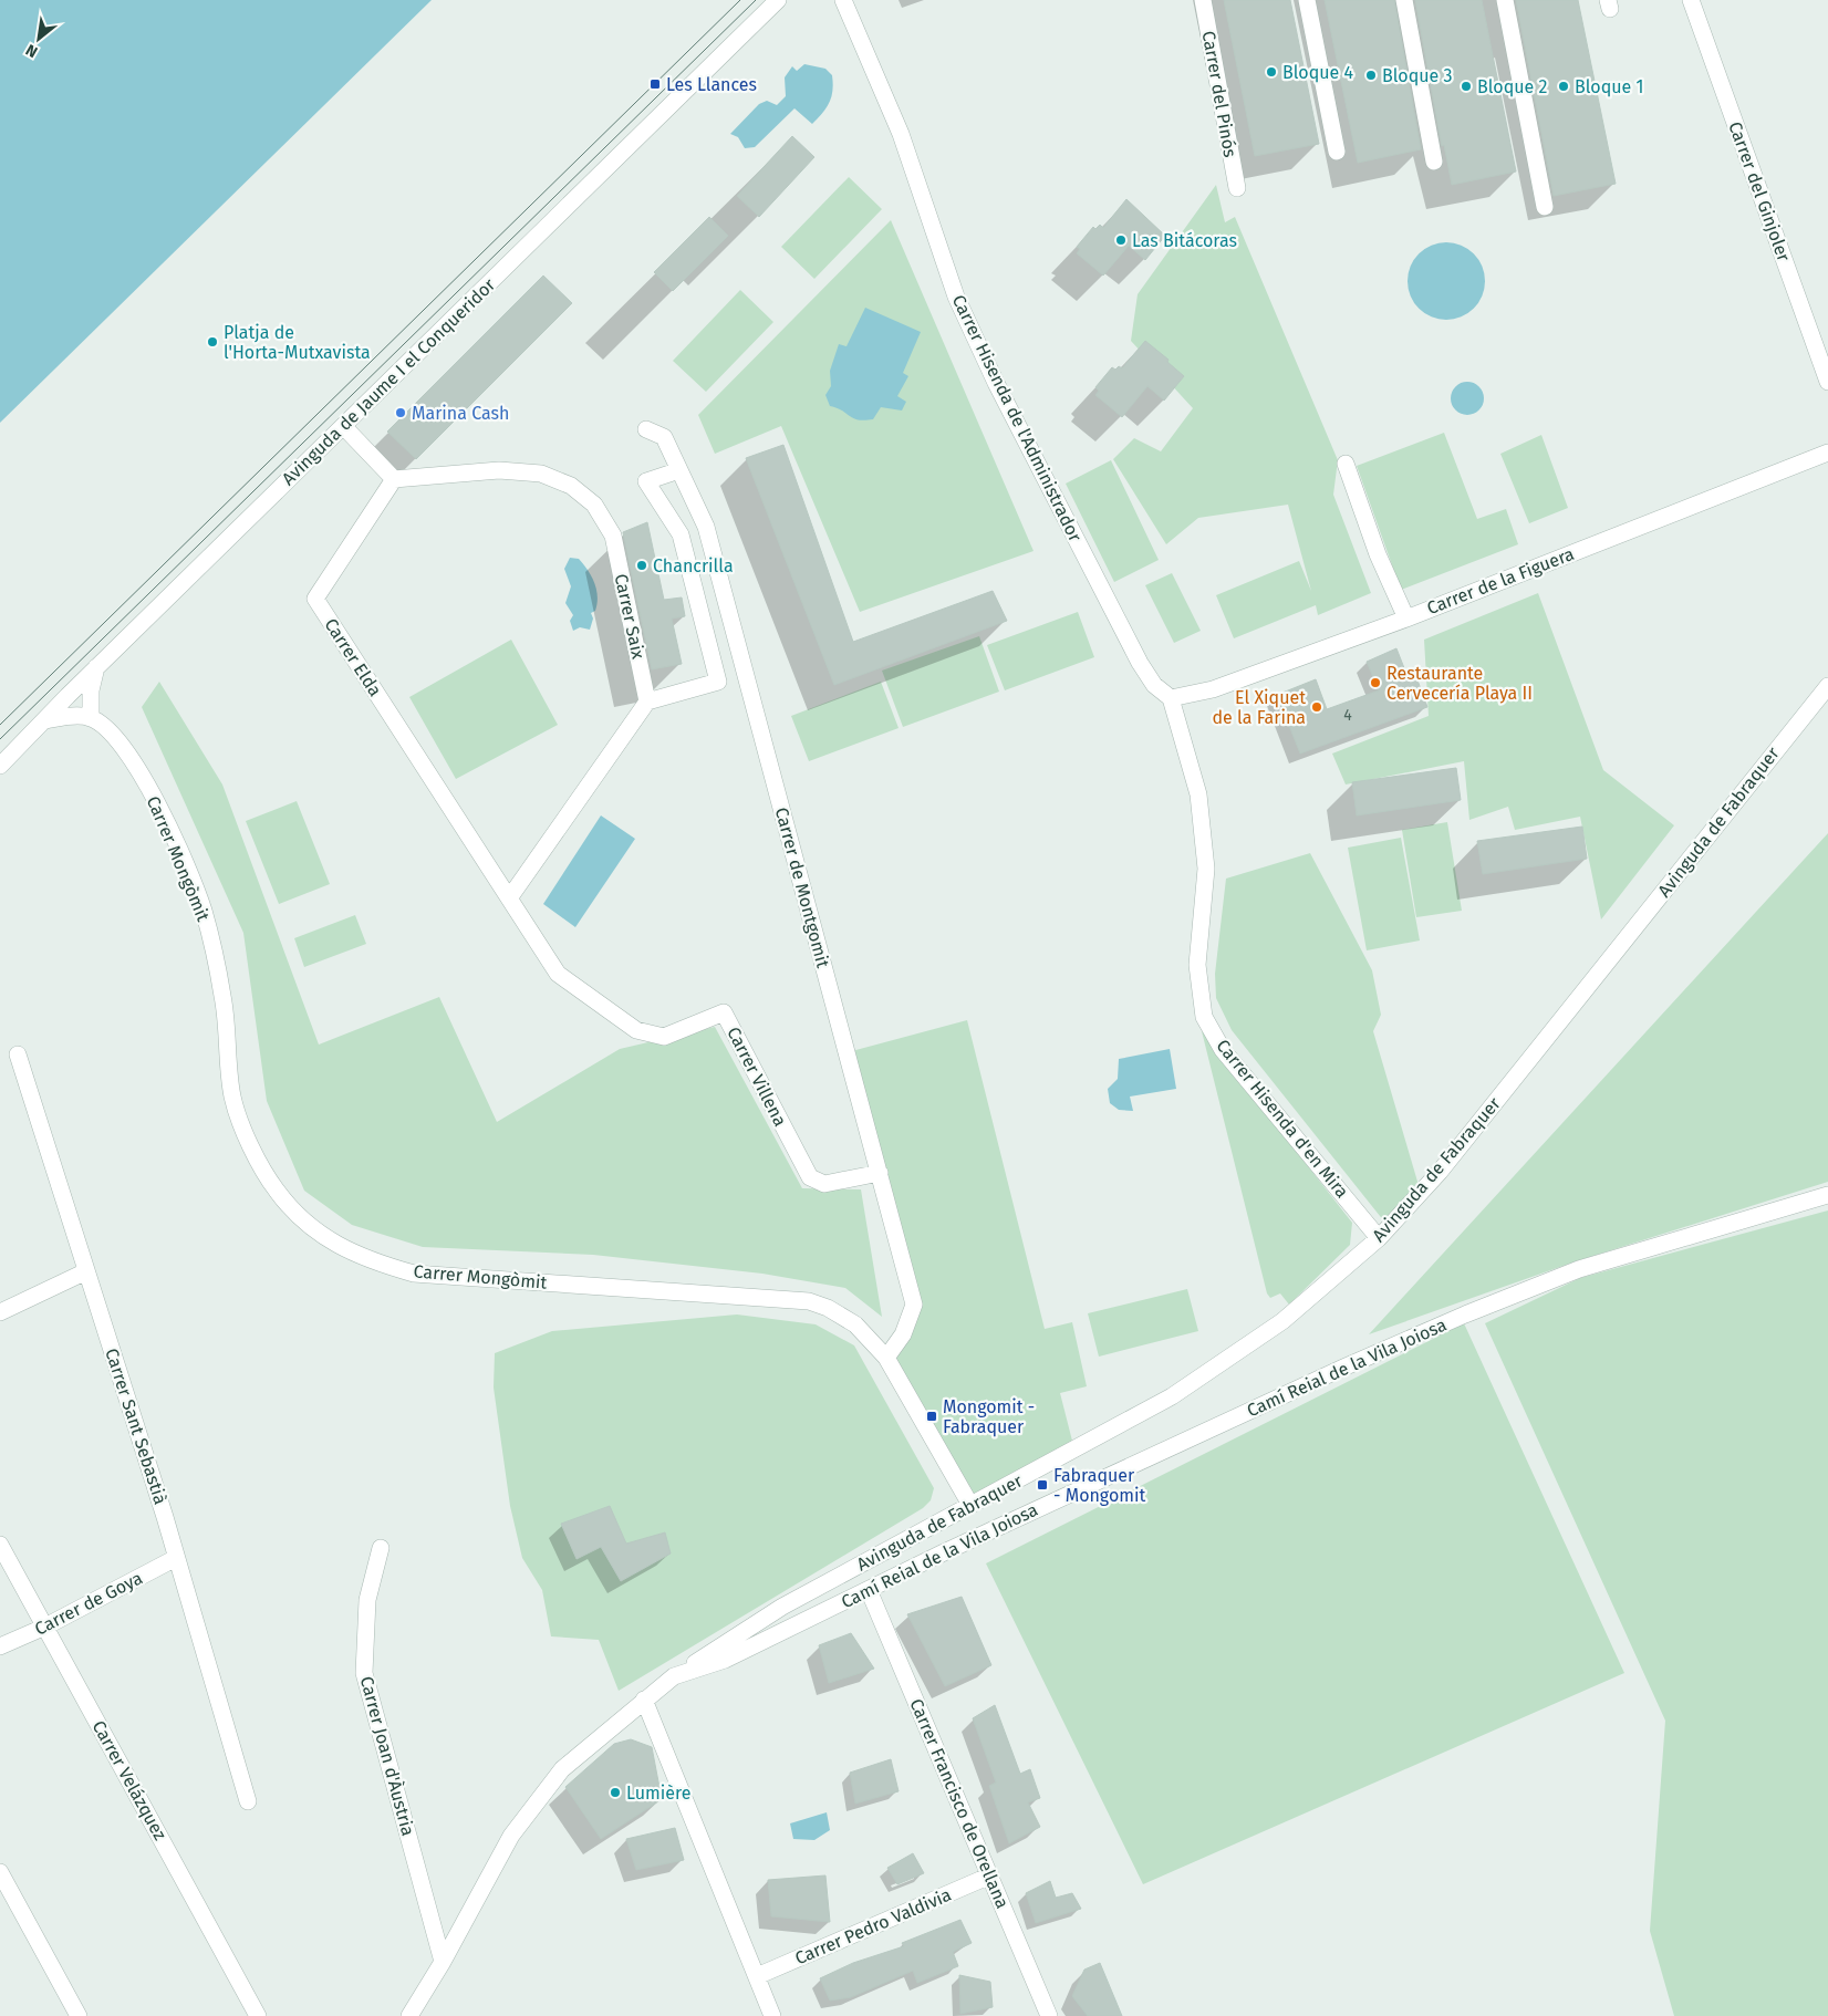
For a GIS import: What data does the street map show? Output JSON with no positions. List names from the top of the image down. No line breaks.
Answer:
{"streets":{"street":["Carrer del Pinós","Carrer del Ginjoler","Avinguda de Jaume I el Conqueridor","Carrer Hisenda de l'Administrador","Carrer de la Figuera","Carrer Saix","Carrer Elda","Avinguda de Fabraquer","Carrer Mongòmit","Carrer de Montgomit","Carrer Villena","Carrer Hisenda d'en Mira","Camí Reial de la Vila Joiosa","Carrer Sant Sebastià","Carrer de Goya","Carrer Joan d'Àustria","Carrer Velázquez","Carrer Francisco de Orellana","Carrer Pedro Valdivia"]},"crossings":[["Carrer Hisenda de l'Administrador","Carrer de la Figuera"],["Carrer Hisenda de l'Administrador","Carrer Hisenda d'en Mira"],["Carrer de la Figuera","Carrer Hisenda d'en Mira"],["Carrer Saix","Carrer Elda"],["Carrer Elda","Carrer Villena"],["Avinguda de Fabraquer","Carrer Mongòmit"],["Avinguda de Fabraquer","Carrer Hisenda d'en Mira"],["Avinguda de Fabraquer","Camí Reial de la Vila Joiosa"],["Carrer Mongòmit","Carrer de Montgomit"],["Carrer de Montgomit","Carrer Villena"],["Camí Reial de la Vila Joiosa","Carrer Joan d'Àustria"],["Camí Reial de la Vila Joiosa","Carrer Francisco de Orellana"],["Carrer Sant Sebastià","Carrer de Goya"],["Carrer de Goya","Carrer Velázquez"],["Carrer Francisco de Orellana","Carrer Pedro Valdivia"]],"places":{"other":["Bloque 4","Bloque 3","Bloque 2","Bloque 1","Las Bitácoras","Platja de l'Horta-Mutxavista","Marina Cash","Chancrilla","Restaurante Cervecería Playa II","El Xiquet de la Farina","Lumière"],"transit":["Les Llances","Mongomit - Fabraquer","Fabraquer - Mongomit"]},"house_numbers":["4"],"north":"bottom left"}
